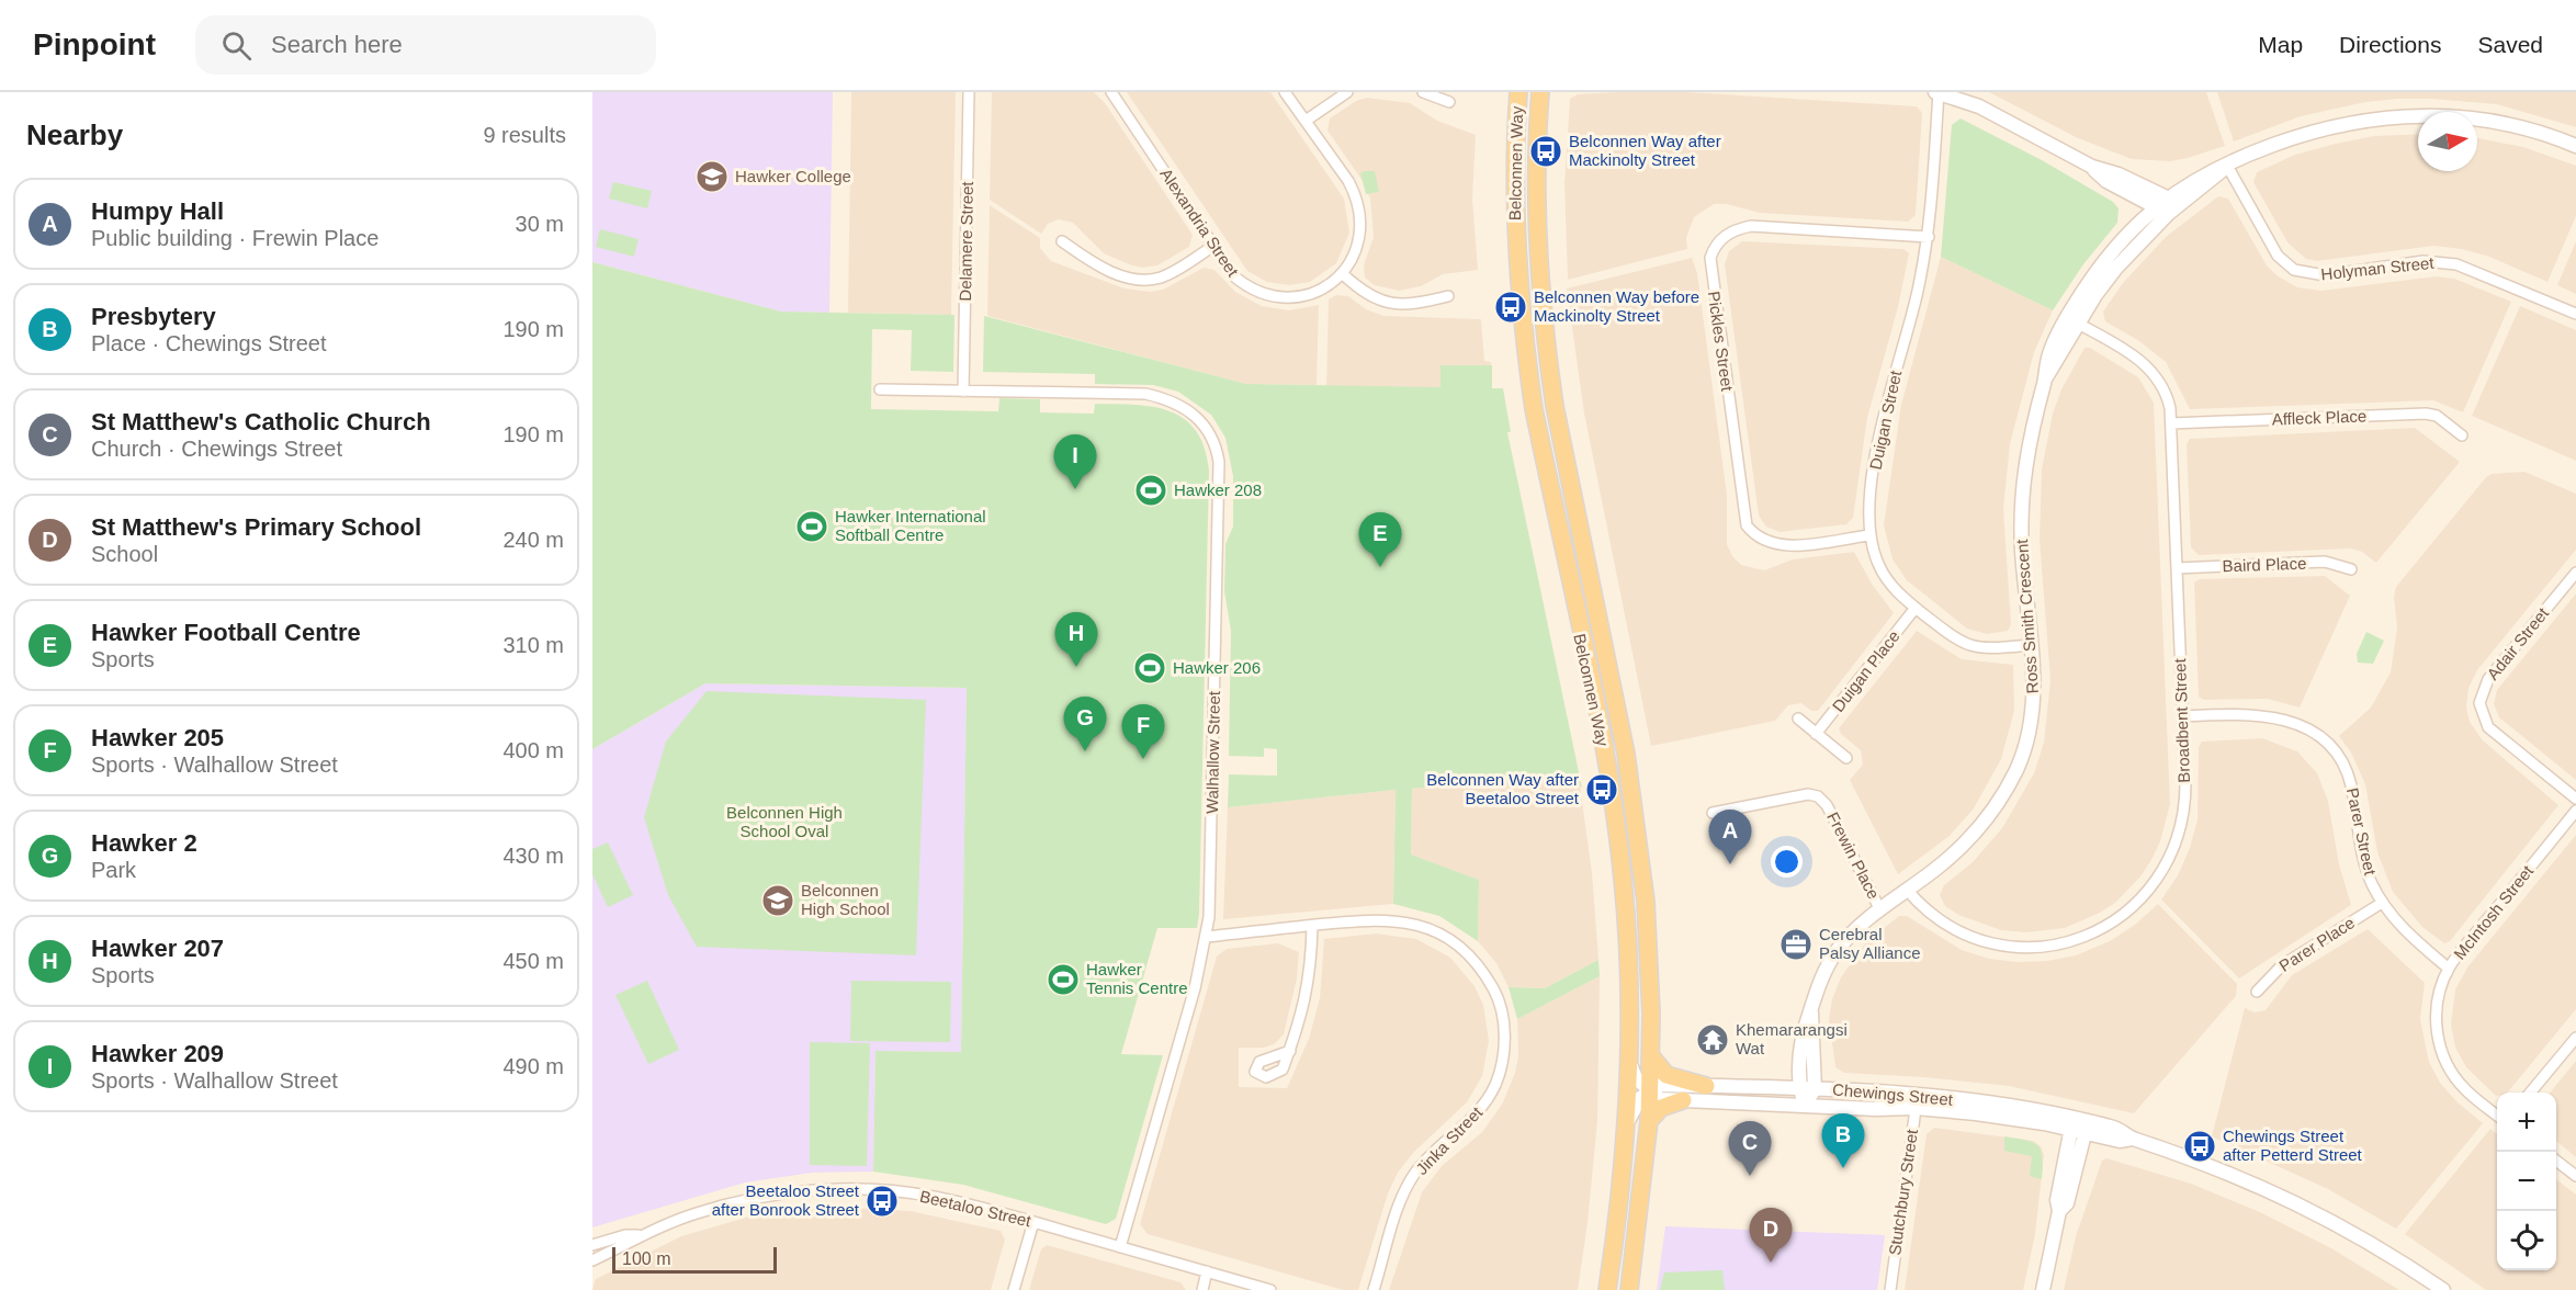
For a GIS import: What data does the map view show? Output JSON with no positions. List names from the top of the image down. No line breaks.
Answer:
{"streets":{"main road":["Belconnen Way"],"street":["Alexandria Street","Delamere Street","Holyman Street","Pickles Street","Affleck Place","Duigan Street","Baird Place","Ross Smith Crescent","Adair Street","Duigan Place","Broadbent Street","Walhallow Street","Parer Street","Frewin Place","McIntosh Street","Parer Place","Chewings Street","Jinka Street","Stutchbury Street","Beetaloo Street"]},"crossings":[["Belconnen Way","Chewings Street"],["Delamere Street","Walhallow Street"],["Holyman Street","Ross Smith Crescent"],["Pickles Street","Duigan Street"],["Affleck Place","Broadbent Street"],["Duigan Street","Ross Smith Crescent"],["Duigan Street","Duigan Place"],["Baird Place","Broadbent Street"],["Ross Smith Crescent","Broadbent Street"],["Ross Smith Crescent","Frewin Place"],["Ross Smith Crescent","Chewings Street"],["Broadbent Street","Parer Street"],["Walhallow Street","Jinka Street"],["Walhallow Street","Beetaloo Street"],["Parer Street","McIntosh Street"],["Parer Street","Parer Place"],["Chewings Street","Stutchbury Street"]],"parks":["Belconnen High School Oval"],"places":{"bus stop":["Belconnen Way after Mackinolty Street","Belconnen Way before Mackinolty Street","Belconnen Way after Beetaloo Street","Chewings Street after Petterd Street","Beetaloo Street after Bonrook Street"],"school or university":["Hawker College","Belconnen High School"],"sports":["Hawker 208","Hawker International Softball Centre","Hawker 206","Hawker Tennis Centre"],"office":["Cerebral Palsy Alliance"],"temple":["Khemararangsi Wat"]},"scale_bar":"100 m","north":"right","page":{"header":"Pinpoint","search":"Search here","nav":["Map","Directions","Saved"],"heading":["Nearby","9 results"],"list":[{"mark":"A","name":"Humpy Hall","note":"Public building · Frewin Place","value":"30 m"},{"mark":"B","name":"Presbytery","note":"Place · Chewings Street","value":"190 m"},{"mark":"C","name":"St Matthew's Catholic Church","note":"Church · Chewings Street","value":"190 m"},{"mark":"D","name":"St Matthew's Primary School","note":"School","value":"240 m"},{"mark":"E","name":"Hawker Football Centre","note":"Sports","value":"310 m"},{"mark":"F","name":"Hawker 205","note":"Sports · Walhallow Street","value":"400 m"},{"mark":"G","name":"Hawker 2","note":"Park","value":"430 m"},{"mark":"H","name":"Hawker 207","note":"Sports","value":"450 m"},{"mark":"I","name":"Hawker 209","note":"Sports · Walhallow Street","value":"490 m"}],"pins":["I","E","H","G","F","A","B","C","D"],"map_buttons":["+","−"],"scale":"100 m"}}
